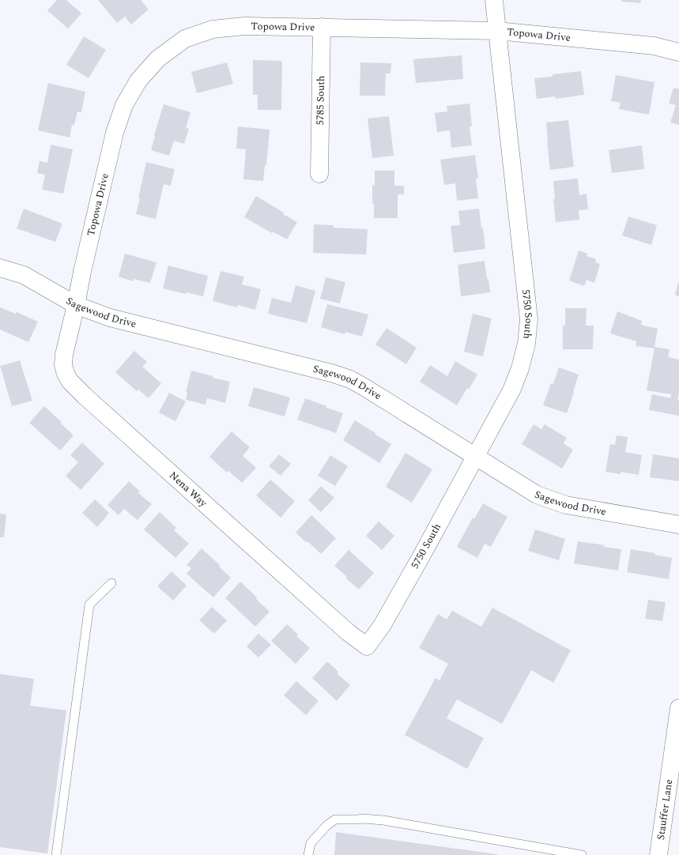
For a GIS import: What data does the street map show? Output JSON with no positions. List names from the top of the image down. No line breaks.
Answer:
{"streets":{"street":["Topowa Drive","5785 South","Sagewood Drive","5750 South","Nena Way","Stauffer Lane"]},"crossings":[["Topowa Drive","5785 South"],["Topowa Drive","Sagewood Drive"],["Topowa Drive","5750 South"],["Topowa Drive","Nena Way"],["Sagewood Drive","5750 South"],["Sagewood Drive","Nena Way"],["5750 South","Nena Way"]]}
